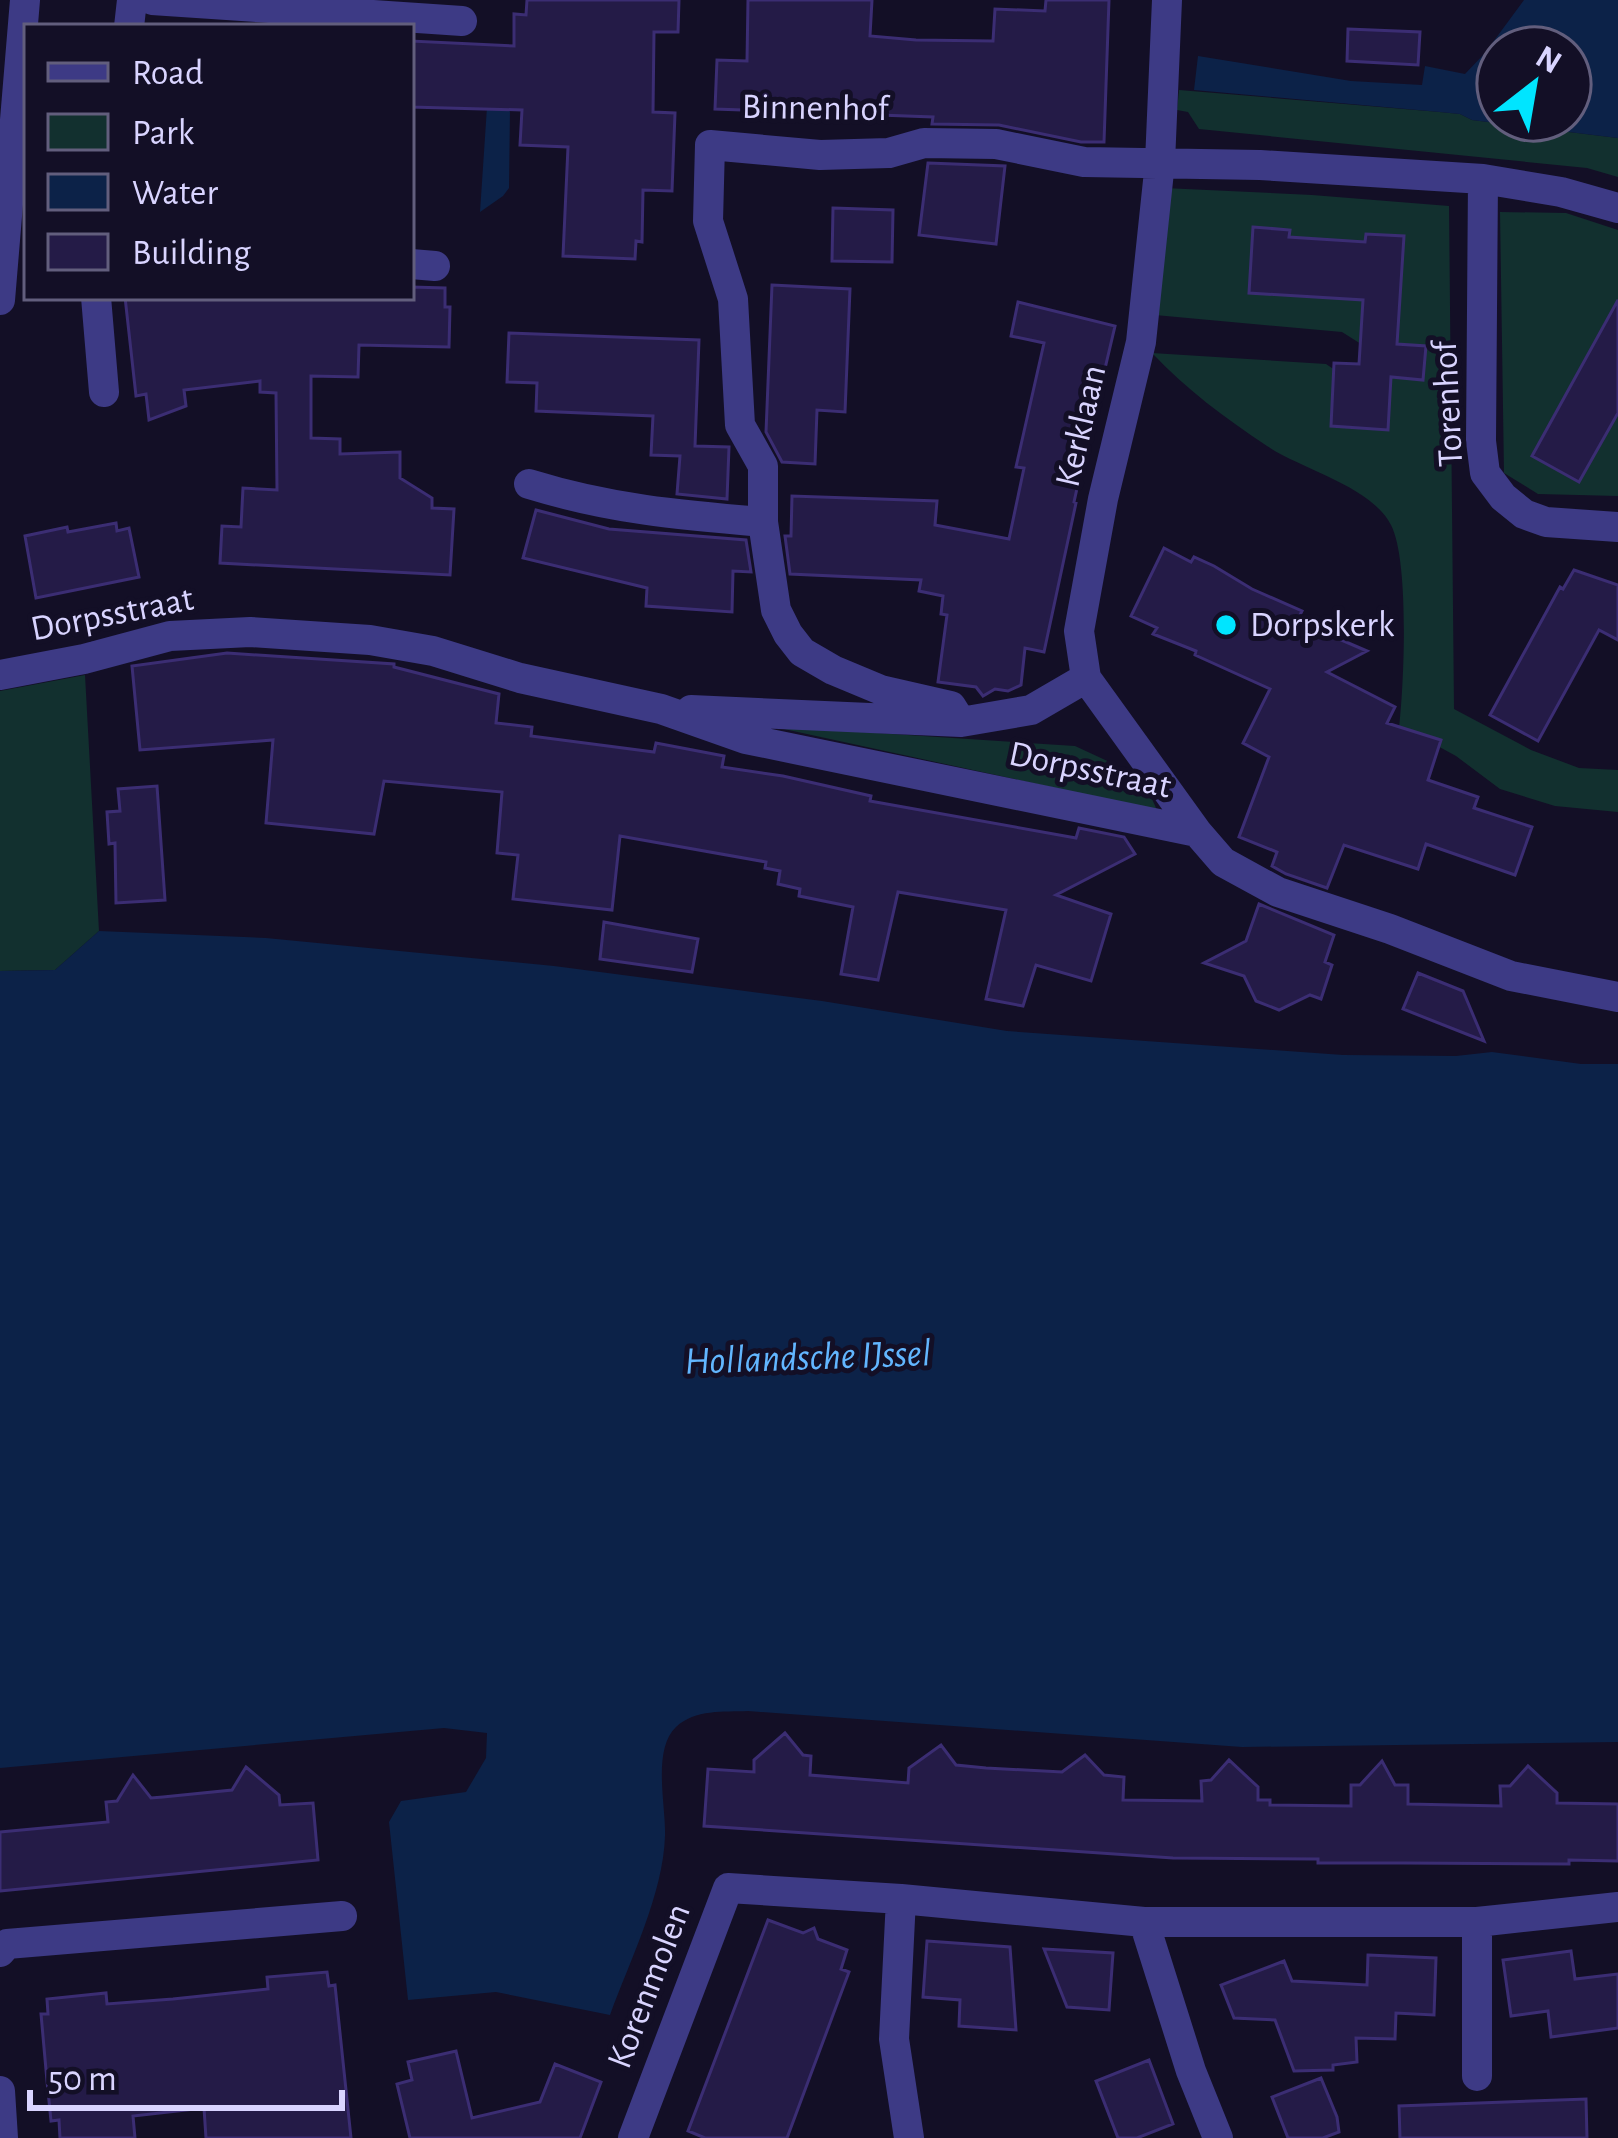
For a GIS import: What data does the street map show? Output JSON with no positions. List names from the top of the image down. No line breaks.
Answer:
{"streets":{"street":["Binnenhof","Torenhof","Kerklaan","Dorpsstraat","Korenmolen"]},"crossings":[["Binnenhof","Kerklaan"],["Binnenhof","Dorpsstraat"],["Kerklaan","Dorpsstraat"]],"water":["Hollandsche IJssel"],"places":["Dorpskerk"],"legend":["Road","Park","Water","Building"],"scale_bar":"50 m","north":"top right"}
